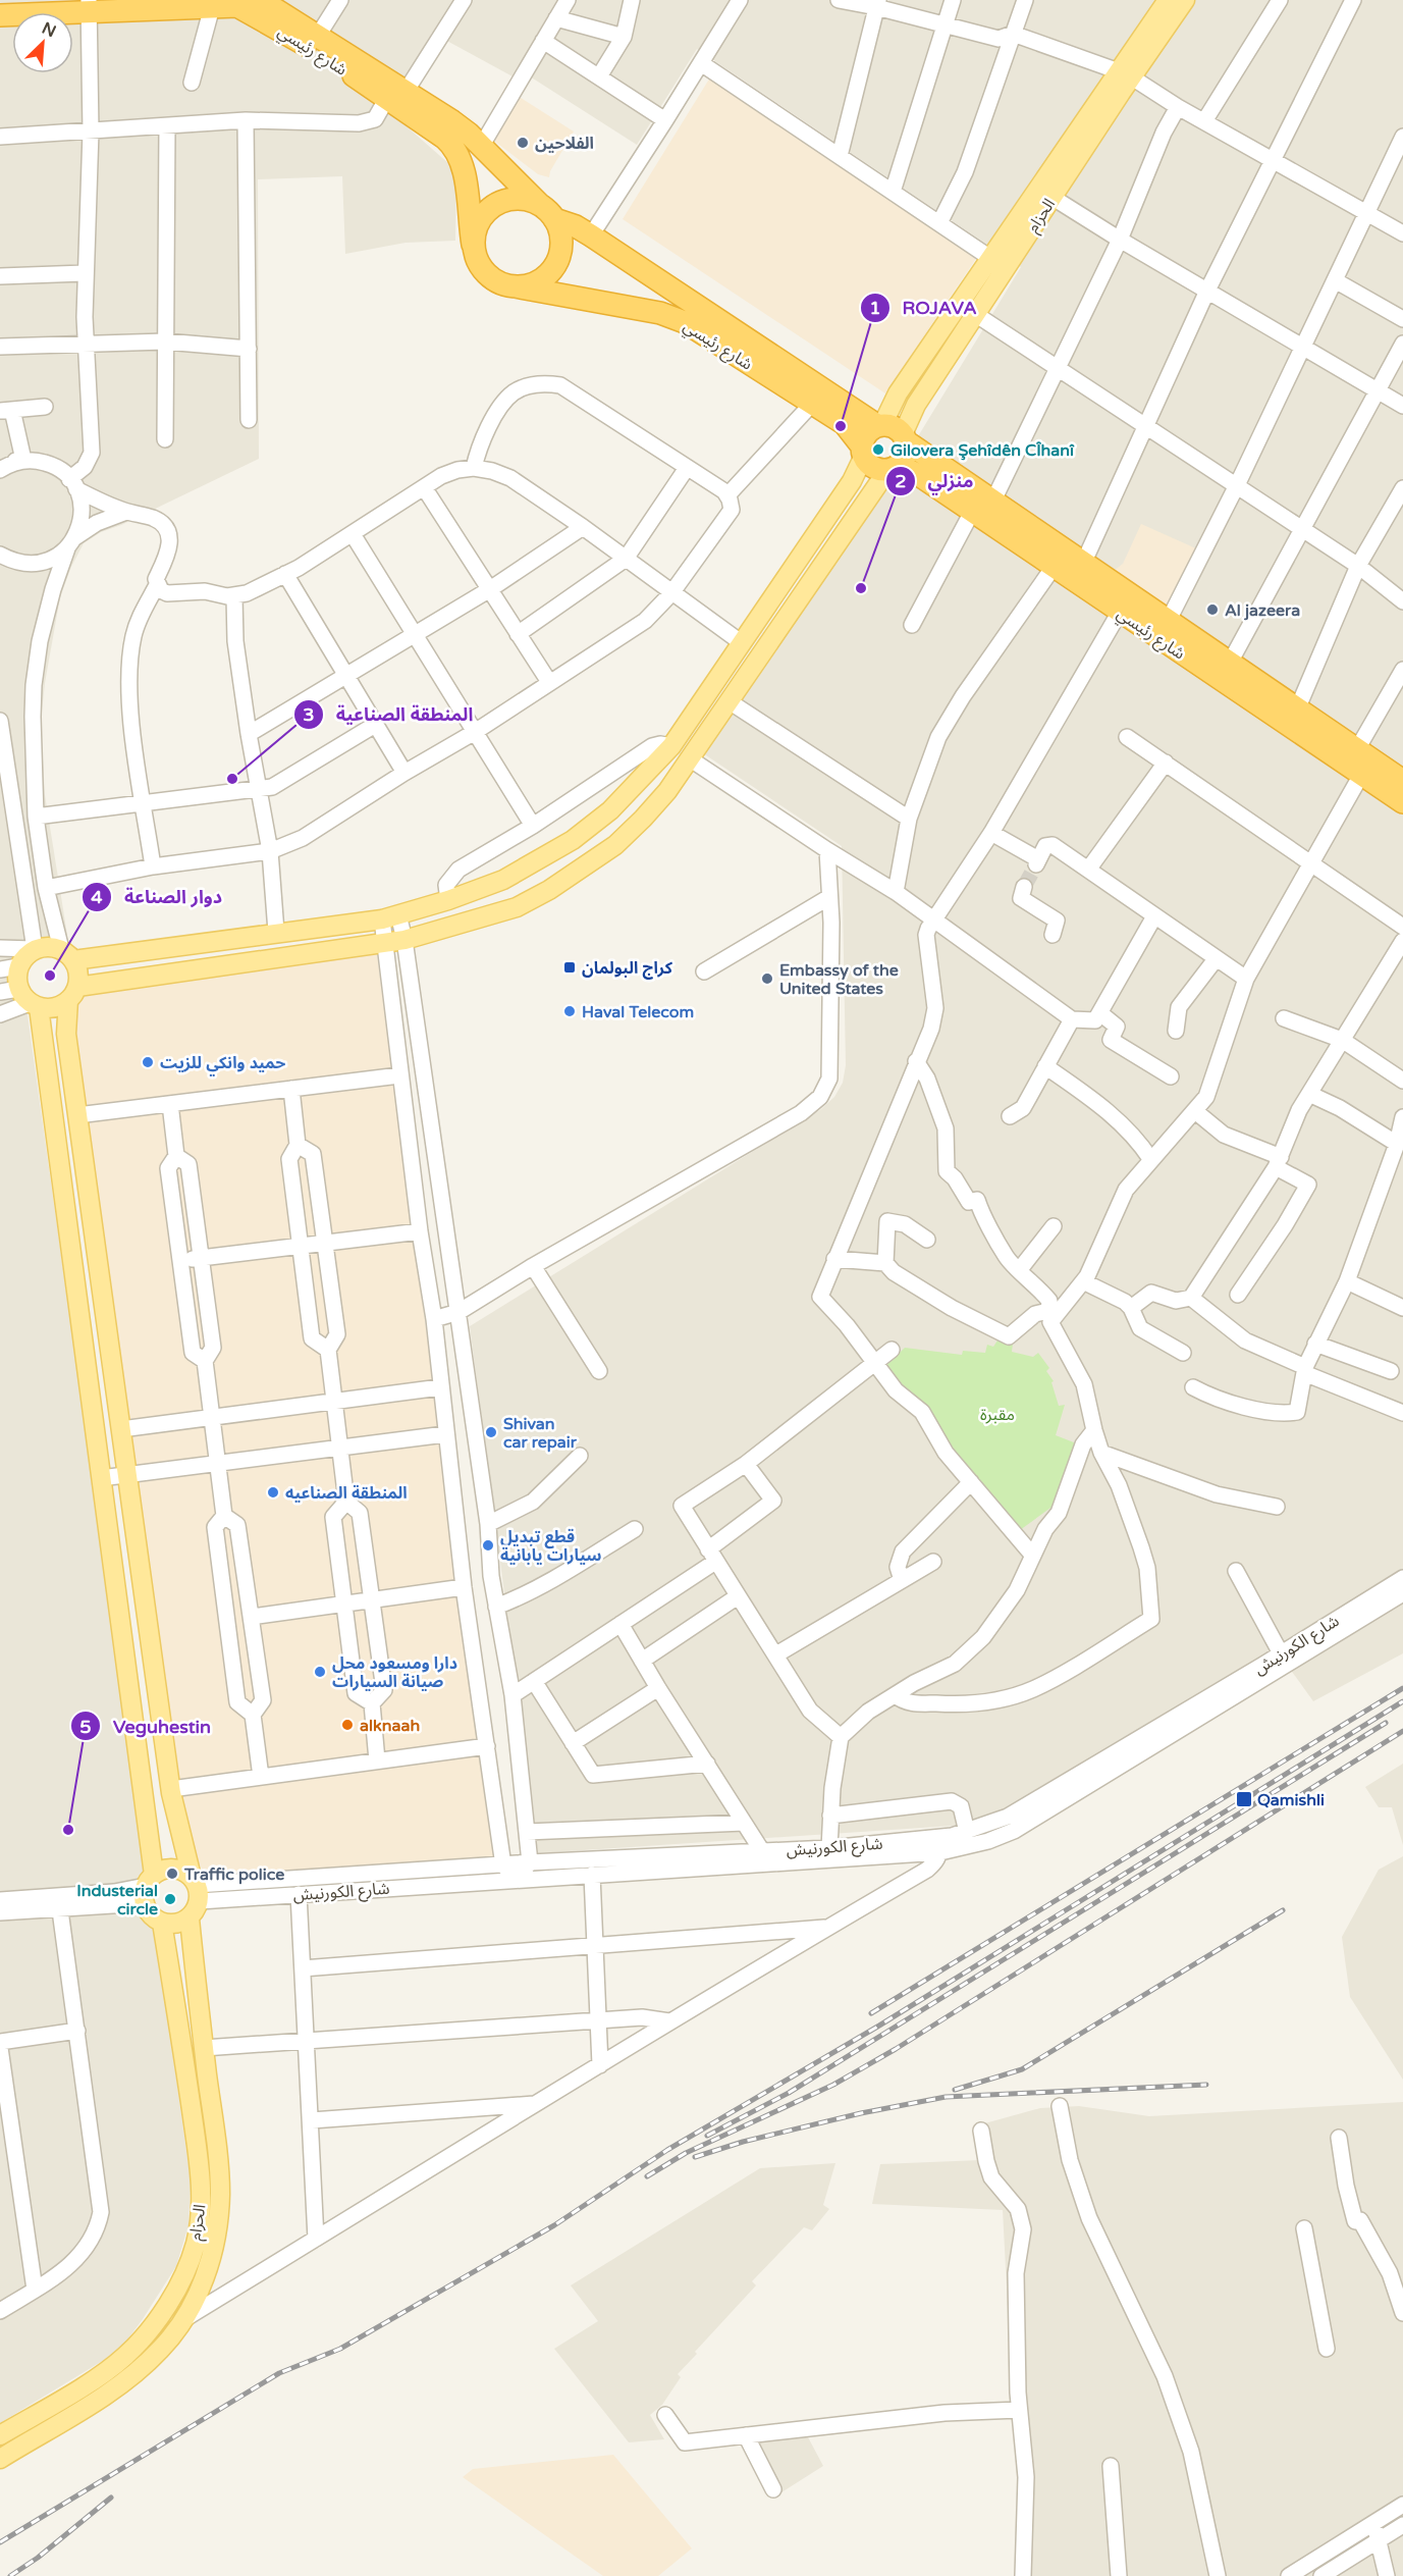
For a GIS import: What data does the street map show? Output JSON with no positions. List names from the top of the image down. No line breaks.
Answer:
{"streets":{"highway":["شارع رئيسي"],"main road":["الحزام"],"street":["شارع الكورنيش"]},"crossings":[["شارع رئيسي","الحزام"],["الحزام","شارع الكورنيش"]],"parks":["مقبرة"],"places":{"other":["الفلاحين","ROJAVA","Gilovera Şehîdên CÎhanî","منزلي","Al jazeera","المنطقة الصناعية","دوار الصناعة","Embassy of the United States","Haval Telecom","حميد وانكي للزيت","Shivan car repair","المنطقة الصناعيه","قطع تبديل سيارات يابانية","دارا ومسعود محل صيانة السيارات","alknaah","Veguhestin","Traffic police","Industerial circle"],"transit":["كراج البولمان","Qamishli"]},"north":"top right"}
